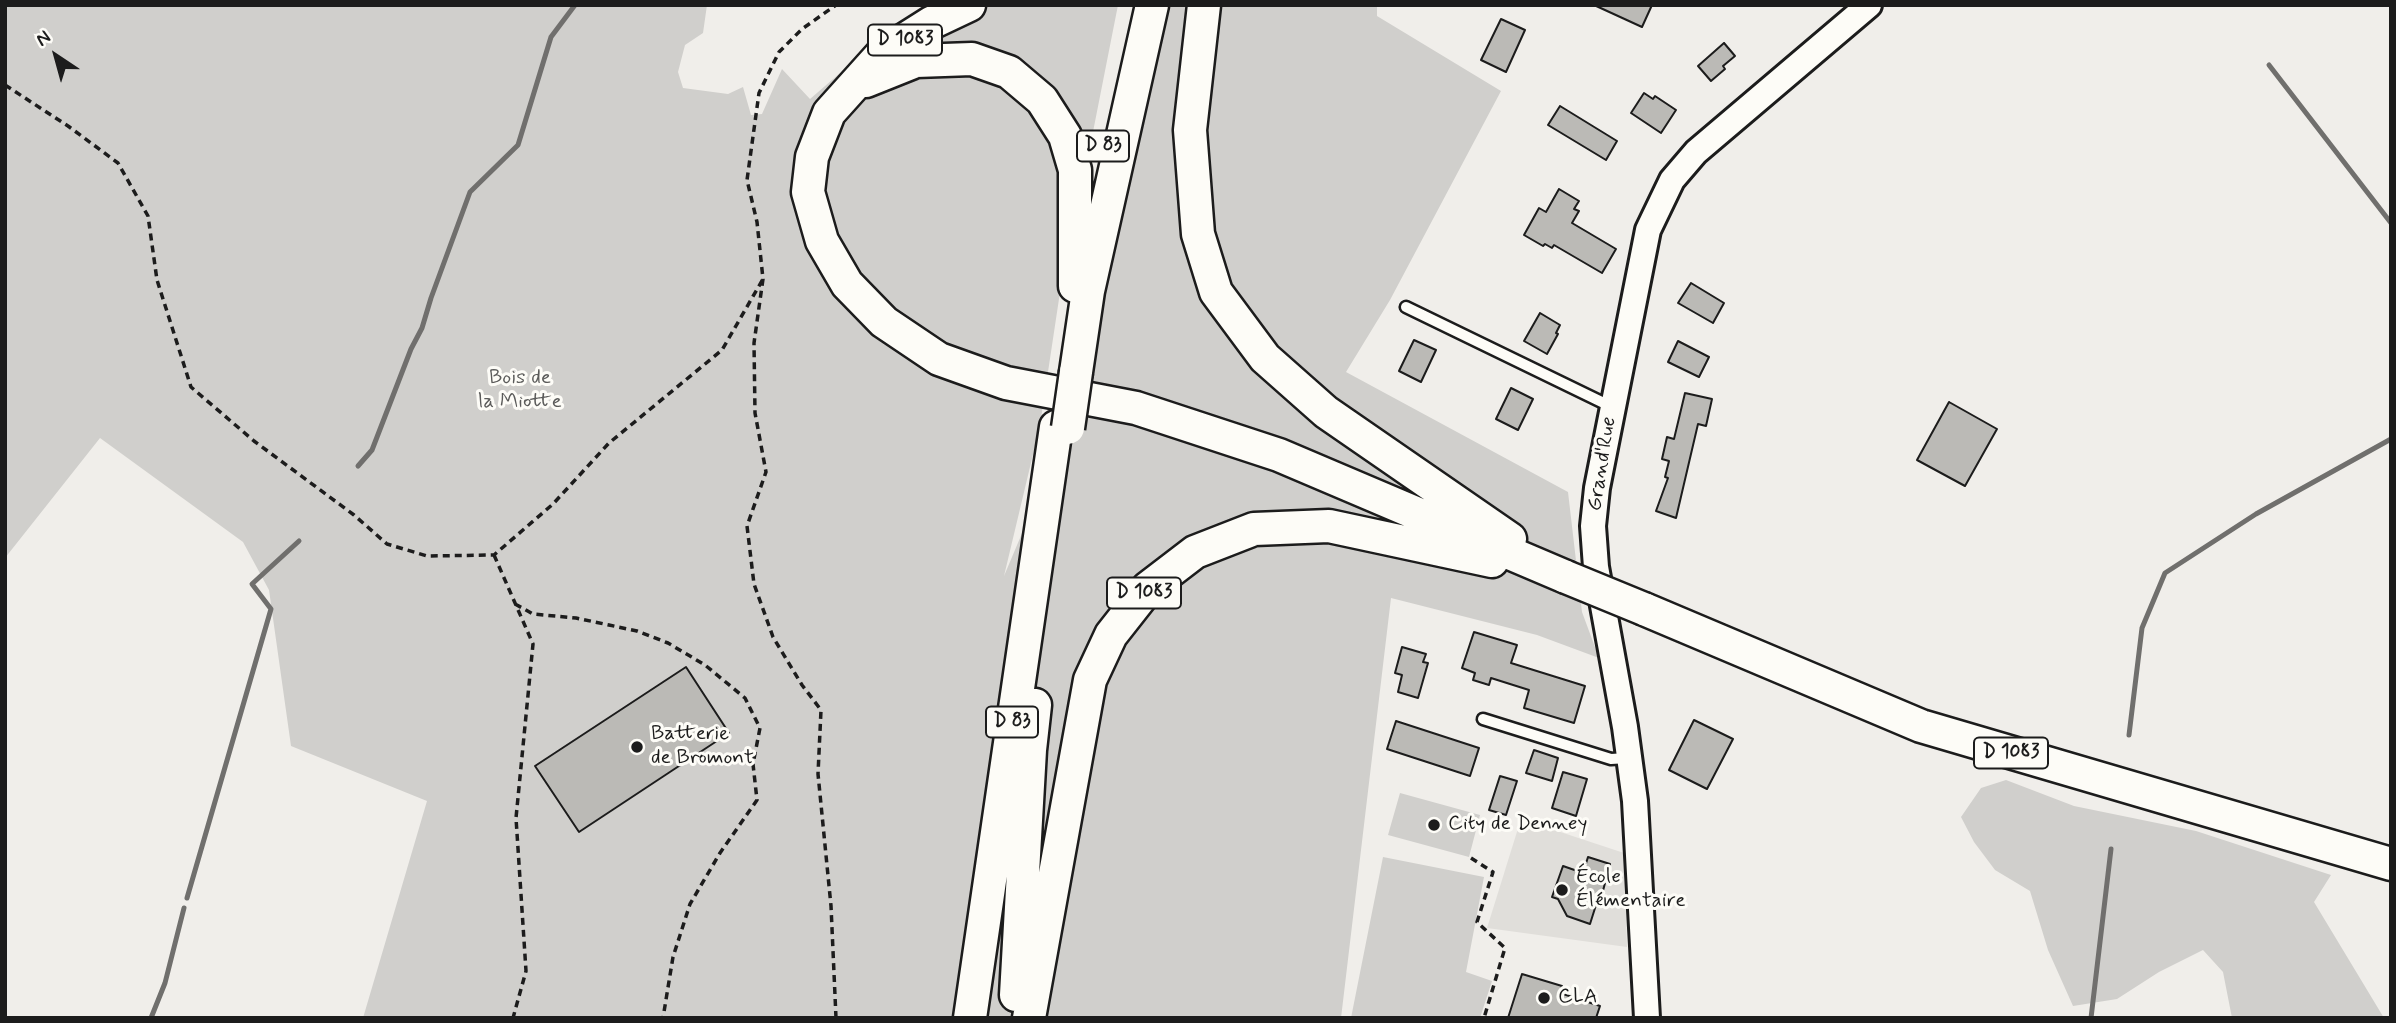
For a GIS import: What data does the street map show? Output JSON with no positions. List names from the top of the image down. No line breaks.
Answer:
{"streets":{"main road":["D 1083","D 83"],"street":["Grand'Rue"]},"crossings":[["D 1083","D 83"]],"parks":["Bois de la Miotte"],"places":["Batterie de Bromont","City de Denney","École Élémentaire","CLA"],"north":"top left"}
